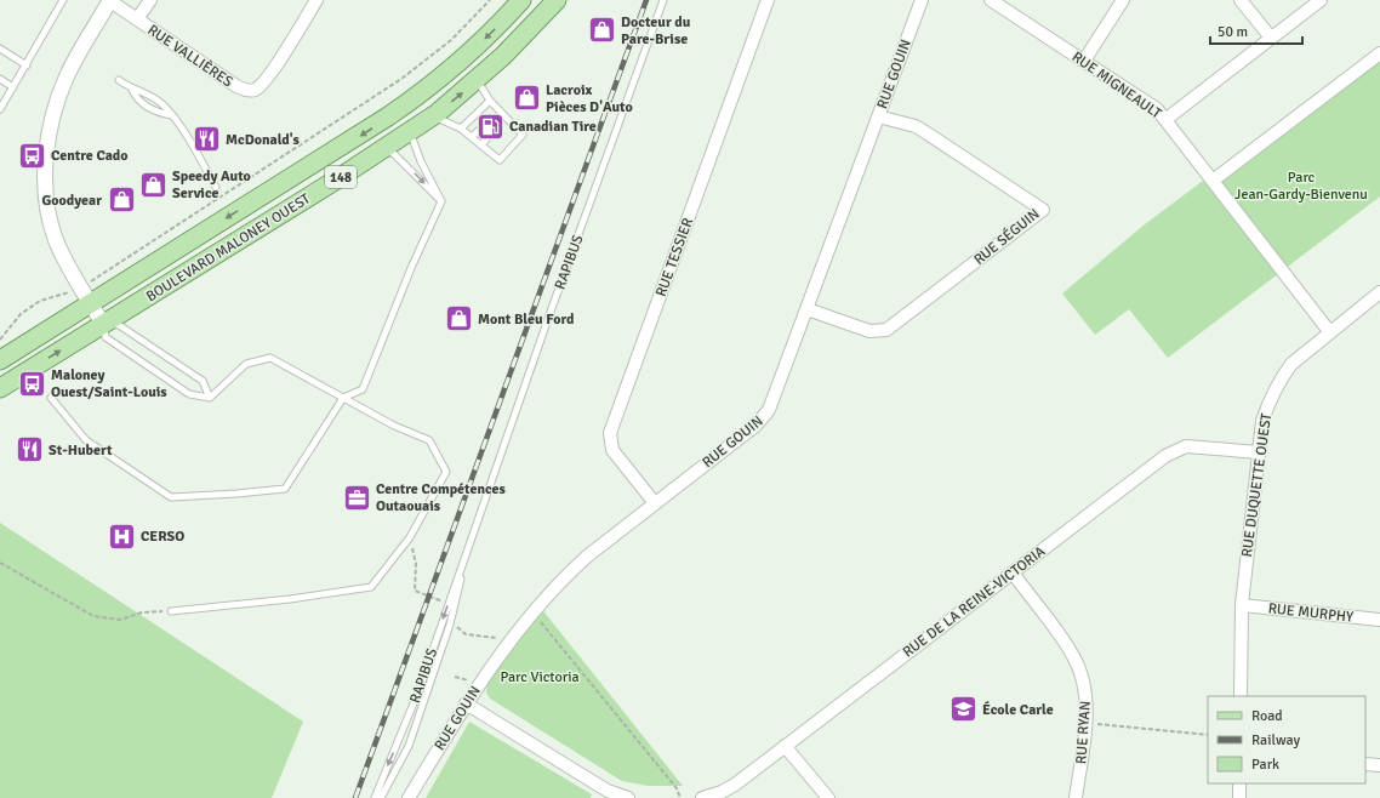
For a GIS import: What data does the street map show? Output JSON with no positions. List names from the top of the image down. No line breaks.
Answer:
{"streets":{"main road":["148","BOULEVARD MALONEY OUEST"],"street":["RUE VALLIÈRES","RUE GOUIN","RUE MIGNEAULT","RUE SÉGUIN","RUE TESSIER","RUE DUQUETTE OUEST","RUE DE LA REINE-VICTORIA","RUE MURPHY","RUE RYAN"],"lane":["RAPIBUS"]},"crossings":[["RUE GOUIN","RUE SÉGUIN"],["RUE GOUIN","RUE TESSIER"],["RUE MIGNEAULT","RUE DUQUETTE OUEST"],["RUE DUQUETTE OUEST","RUE DE LA REINE-VICTORIA"],["RUE DUQUETTE OUEST","RUE MURPHY"],["RUE DE LA REINE-VICTORIA","RUE RYAN"]],"parks":["Parc Jean-Gardy-Bienvenu","Parc Victoria"],"places":{"shop":["Docteur du Pare-Brise","Lacroix Pièces D'Auto","Speedy Auto Service","Goodyear","Mont Bleu Ford"],"fuel station":["Canadian Tire"],"restaurant":["McDonald's","St-Hubert"],"bus stop":["Centre Cado","Maloney Ouest/Saint-Louis"],"office":["Centre Compétences Outaouais"],"hospital":["CERSO"],"school or university":["École Carle"]},"legend":["Road","Railway","Park"],"scale_bar":"50 m"}
